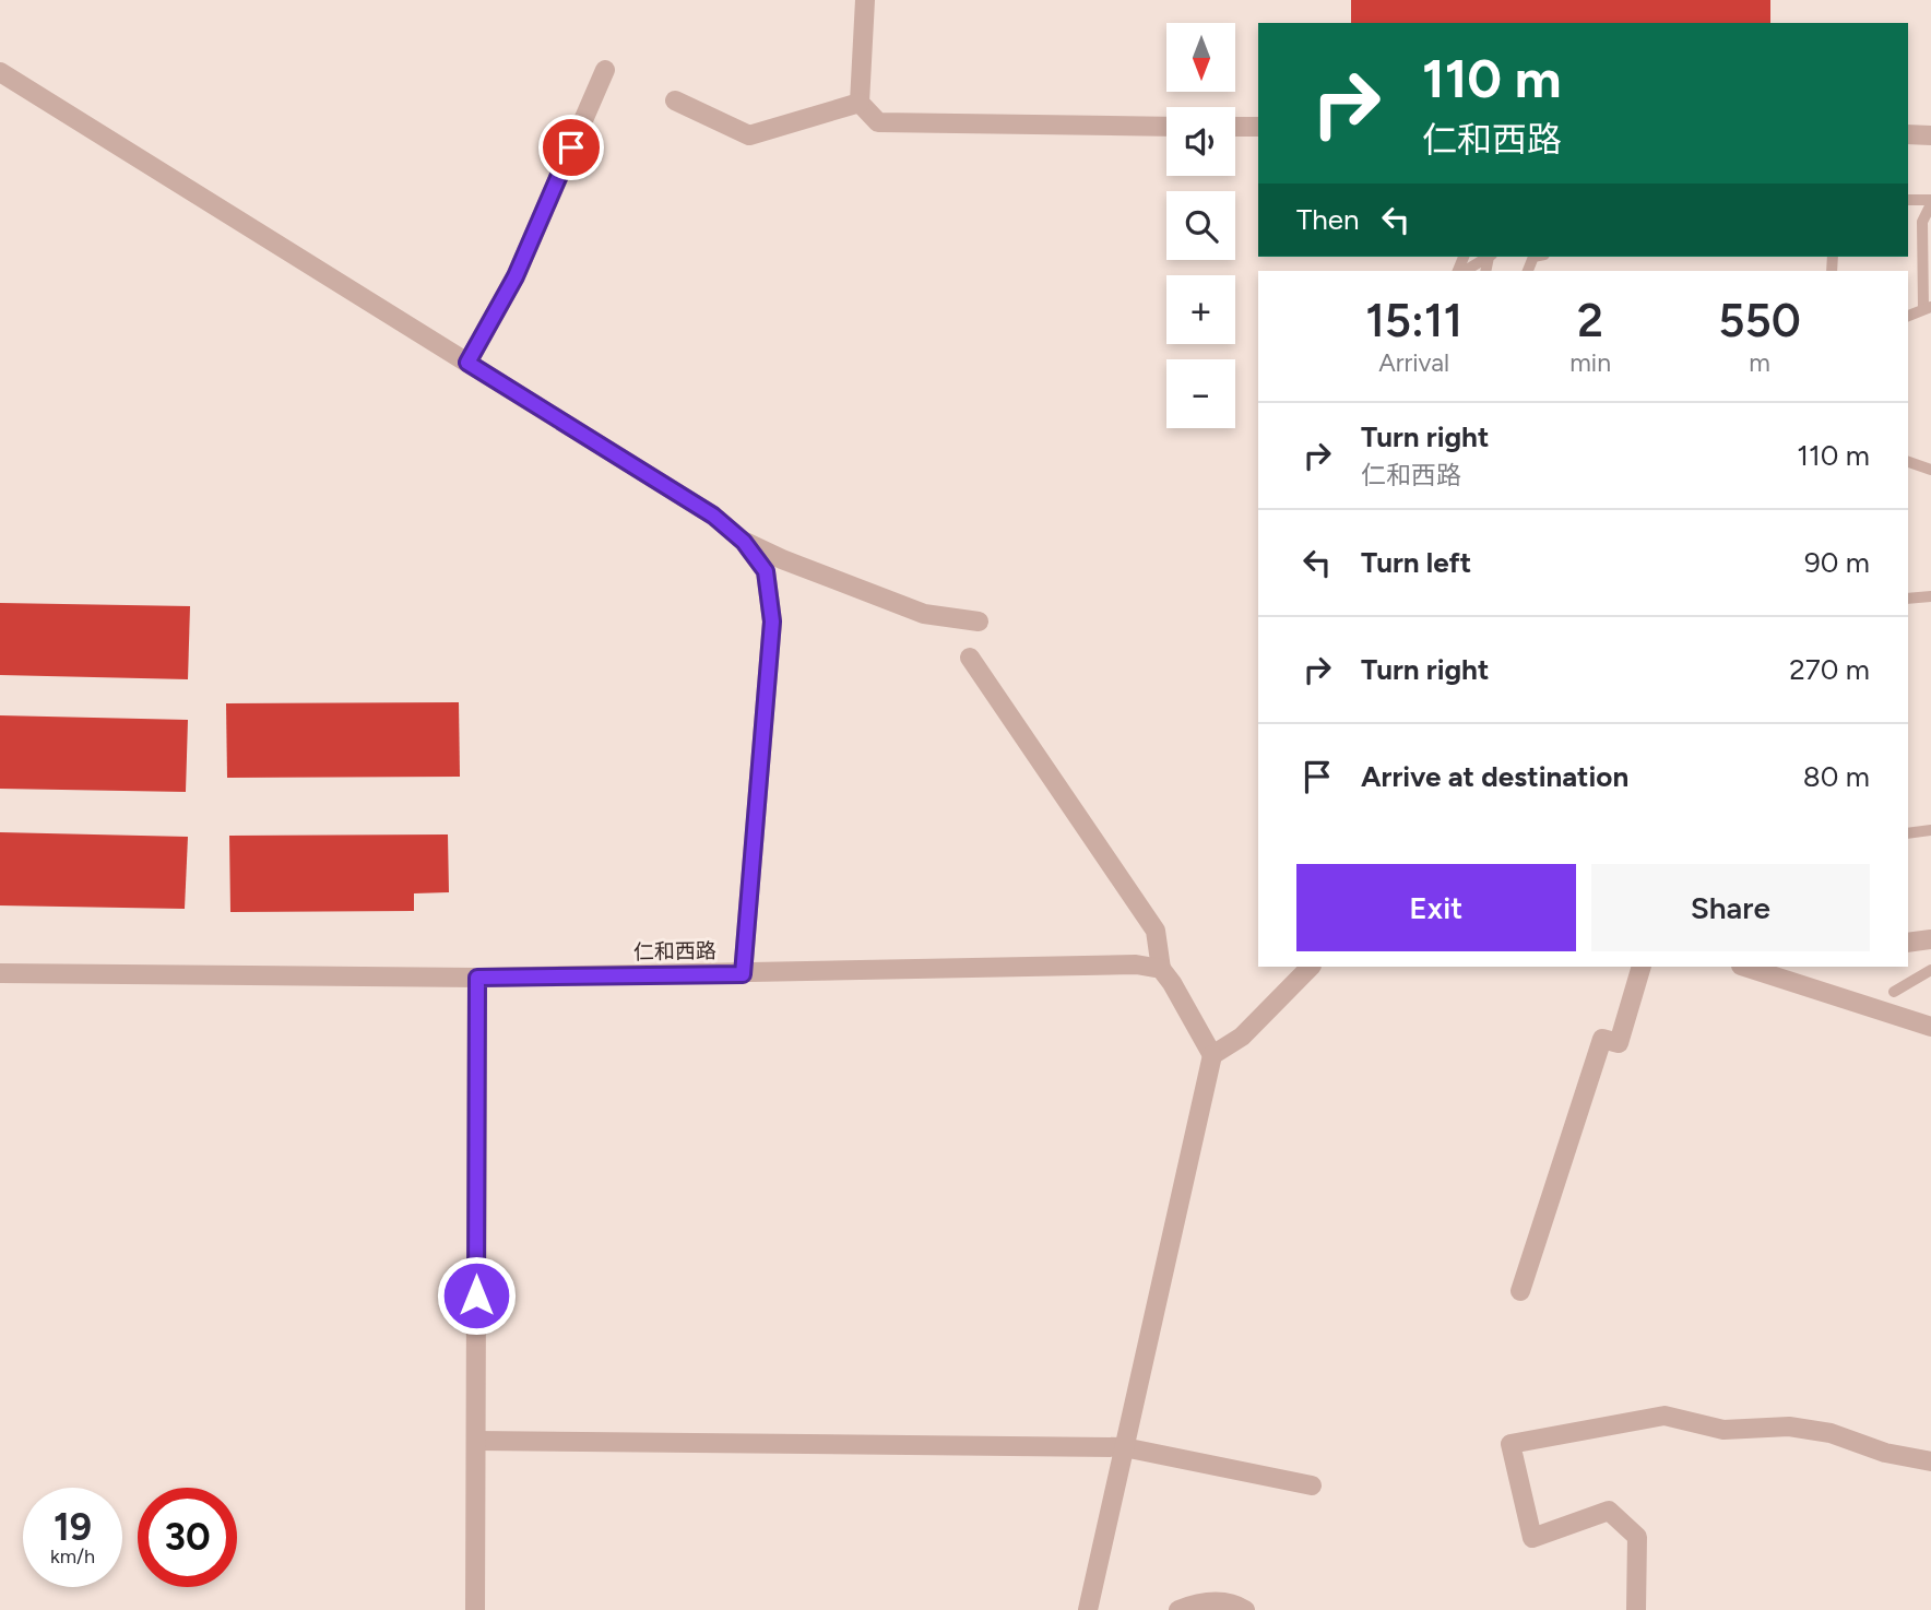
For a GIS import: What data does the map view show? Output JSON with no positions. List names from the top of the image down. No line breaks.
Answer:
{"streets":{"street":["仁和西路"]},"north":"bottom","page":{"map_buttons":["+","−"],"turn":["110 m","仁和西路"],"then":"Then","eta":["15:11","Arrival","2","min","550","m"],"list":[{"name":"Turn right","note":"仁和西路","value":"110 m"},{"name":"Turn left","value":"90 m"},{"name":"Turn right","value":"270 m"},{"name":"Arrive at destination","value":"80 m"}],"buttons":["Exit","Share"],"speed":"19 km/h","limit":"30"}}
